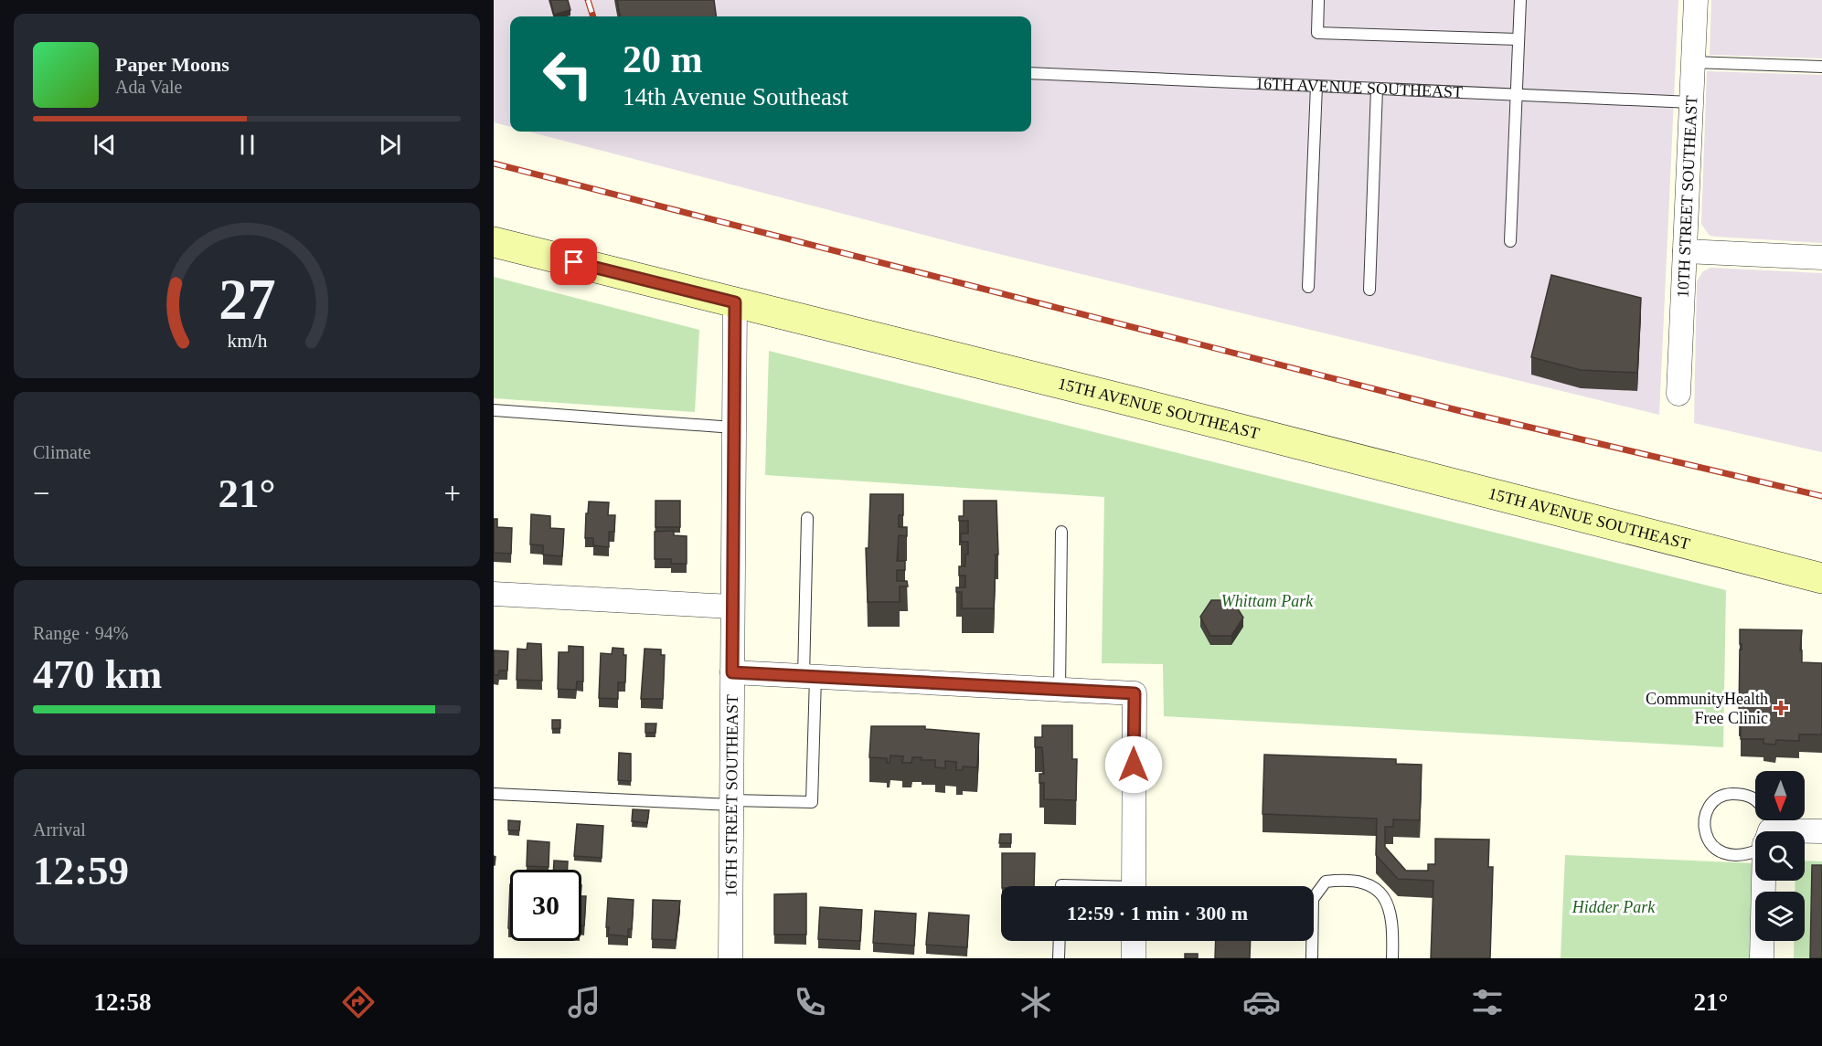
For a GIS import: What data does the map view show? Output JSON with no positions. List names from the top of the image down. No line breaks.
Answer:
{"streets":{"street":["10TH STREET SOUTHEAST","15TH AVENUE SOUTHEAST","16TH STREET SOUTHEAST"],"lane":["16TH AVENUE SOUTHEAST"]},"crossings":[["16TH AVENUE SOUTHEAST","10TH STREET SOUTHEAST"],["15TH AVENUE SOUTHEAST","16TH STREET SOUTHEAST"]],"parks":["Whittam Park","Hidder Park"],"places":{"health":["CommunityHealth Free Clinic"]},"north":"bottom","page":{"turn":["20 m","14th Avenue Southeast"],"song":["Paper Moons","Ada Vale"],"tile":["Climate",["Range · 94%","470 km"],["Arrival","12:59"]],"heat":["−","21°","+"],"limit":"30","trip":"12:59 · 1 min · 300 m","tabs":["12:58","21°"],"gauge":["27","km/h"]}}
